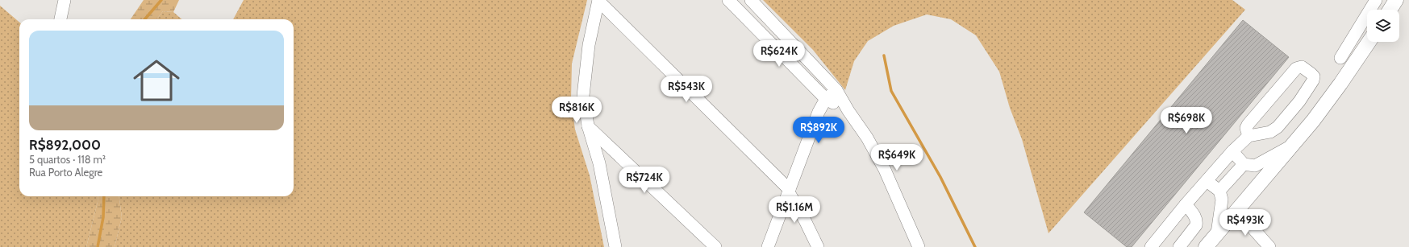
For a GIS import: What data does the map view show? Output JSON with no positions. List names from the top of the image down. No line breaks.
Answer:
{"page":{"list":[{"name":"R$892,000","note":"5 quartos · 118 m² · Rua Porto Alegre"}],"price":["R$624K","R$543K","R$816K","R$698K","R$892K","R$649K","R$724K","R$1.16M","R$493K"]}}
